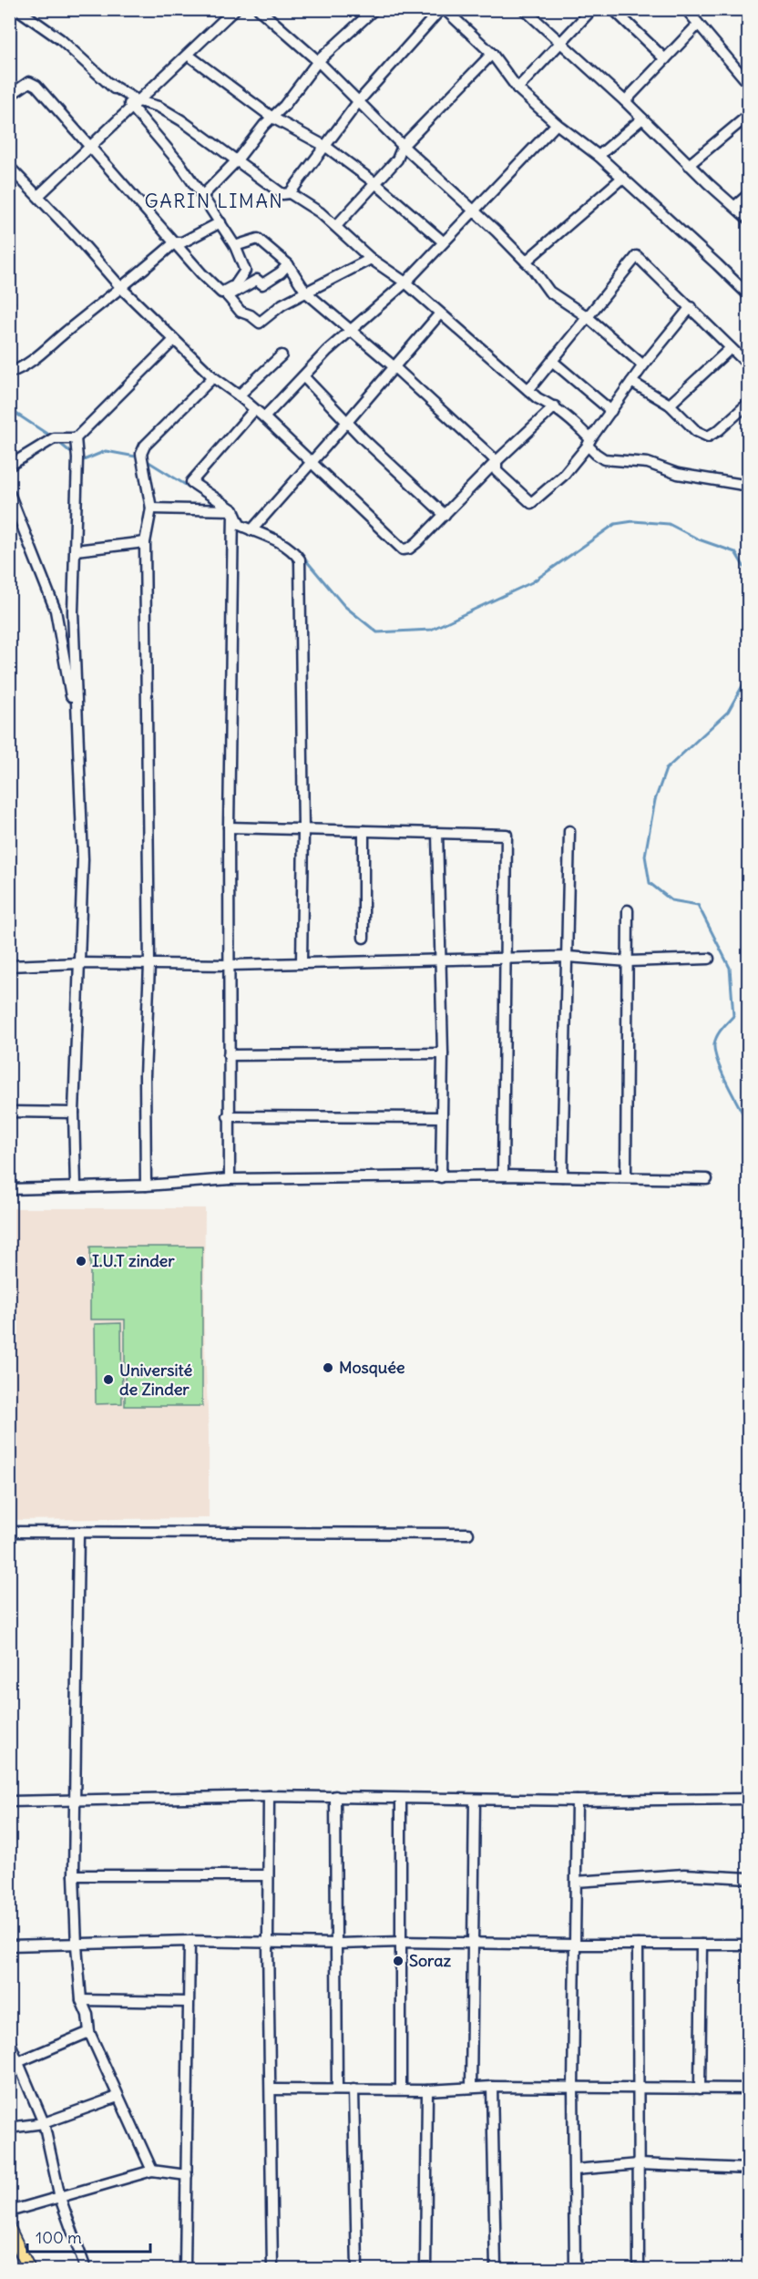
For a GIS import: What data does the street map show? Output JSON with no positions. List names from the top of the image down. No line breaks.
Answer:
{"districts":["GARIN LIMAN"],"places":["I.U.T zinder","Mosquée","Université de Zinder","Soraz"],"scale_bar":"100 m"}
